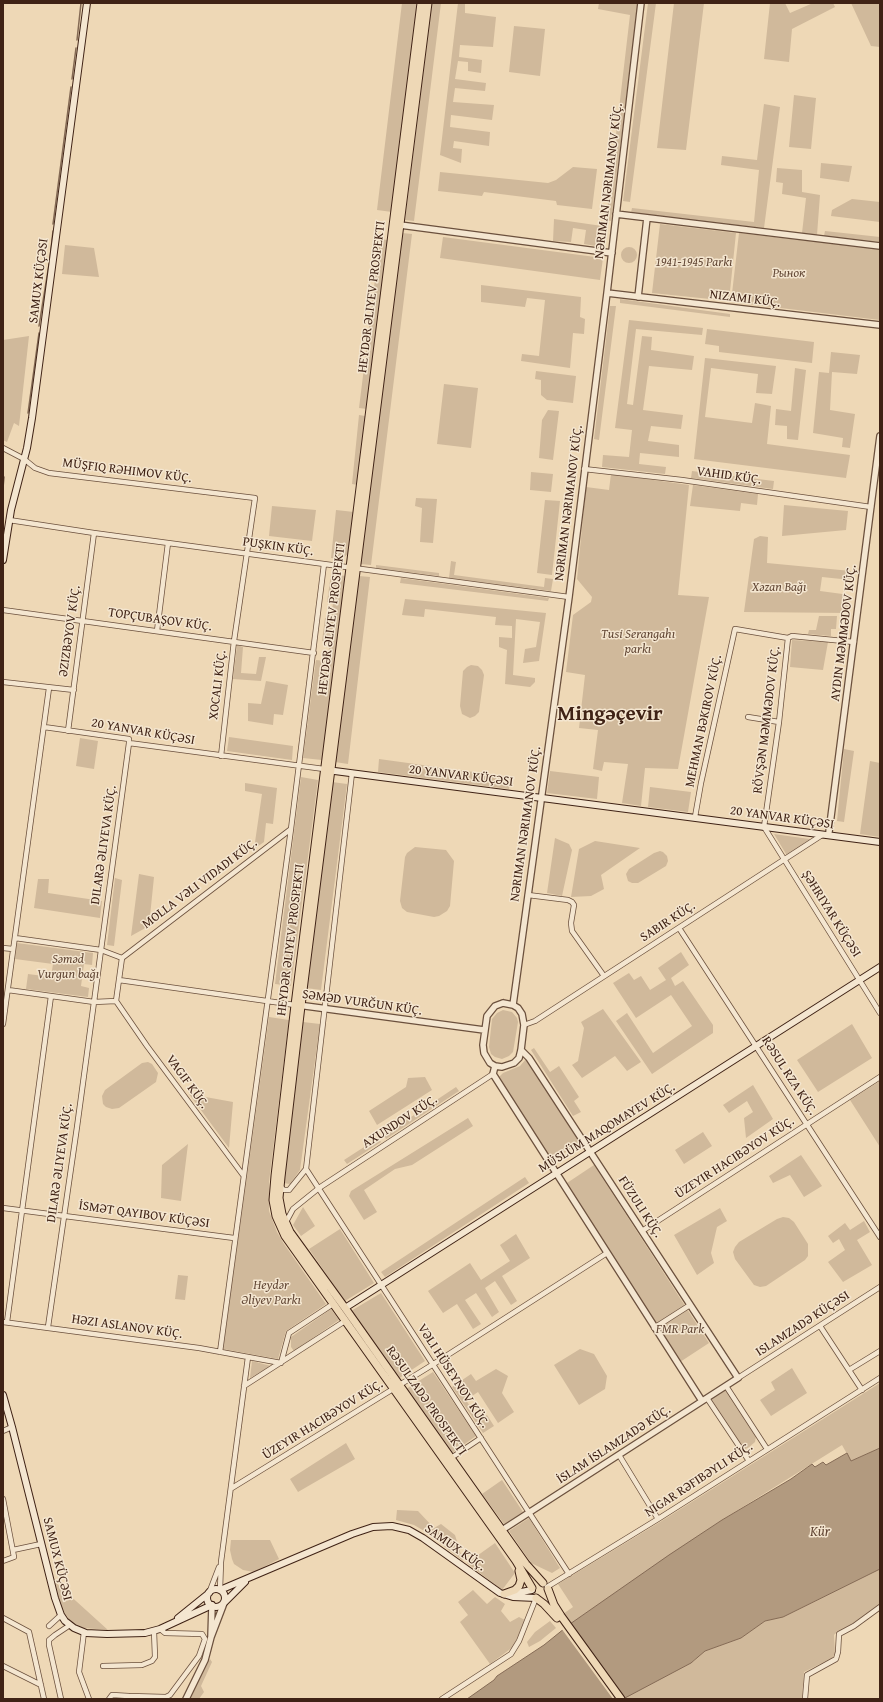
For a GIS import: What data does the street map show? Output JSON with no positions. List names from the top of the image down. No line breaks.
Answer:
{"streets":{"main road":["SAMUX KÜÇƏSI","HEYDƏR ƏLIYEV PROSPEKTI","20 YANVAR KÜÇƏSI","MÜSLÜM MAQOMAYEV KÜÇ.","RƏSULZADƏ PROSPEKTI","SAMUX KÜÇ."],"street":["NƏRIMAN NƏRIMANOV KÜÇ.","NIZAMI KÜÇ.","MÜŞFIQ RƏHIMOV KÜÇ.","VAHID KÜÇ.","PUŞKIN KÜÇ.","TOPÇUBAŞOV KÜÇ.","ƏZIZBƏYOV KÜÇ.","RÖVŞƏN MƏMMƏDOV KÜÇ.","MEHMAN BƏKIROV KÜÇ.","DILARƏ ƏLIYEVA KÜÇ.","MOLLA VƏLI VIDADI KÜÇ.","ŞƏHRIYAR KÜÇƏSI","SABIR KÜÇ.","SƏMƏD VURĞUN KÜÇ.","RƏSUL RZA KÜÇ.","VAGIF KÜÇ.","AXUNDOV KÜÇ.","FÜZULI KÜÇ.","ISLAMZADƏ KÜÇƏSI","HƏZI ASLANOV KÜÇ.","VƏLI HÜSEYNOV KÜÇ.","İSLAM İSLAMZADƏ KÜÇ.","NIGAR RƏFIBƏYLI KÜÇ."]},"crossings":[["NƏRIMAN NƏRIMANOV KÜÇ.","NIZAMI KÜÇ."],["NƏRIMAN NƏRIMANOV KÜÇ.","VAHID KÜÇ."],["NƏRIMAN NƏRIMANOV KÜÇ.","PUŞKIN KÜÇ."],["NƏRIMAN NƏRIMANOV KÜÇ.","20 YANVAR KÜÇƏSI"],["NƏRIMAN NƏRIMANOV KÜÇ.","SABIR KÜÇ."],["NƏRIMAN NƏRIMANOV KÜÇ.","SƏMƏD VURĞUN KÜÇ."],["NƏRIMAN NƏRIMANOV KÜÇ.","FÜZULI KÜÇ."],["SAMUX KÜÇƏSI","MÜŞFIQ RƏHIMOV KÜÇ."],["SAMUX KÜÇƏSI","PUŞKIN KÜÇ."],["HEYDƏR ƏLIYEV PROSPEKTI","PUŞKIN KÜÇ."],["HEYDƏR ƏLIYEV PROSPEKTI","20 YANVAR KÜÇƏSI"],["HEYDƏR ƏLIYEV PROSPEKTI","SƏMƏD VURĞUN KÜÇ."],["HEYDƏR ƏLIYEV PROSPEKTI","AXUNDOV KÜÇ."],["HEYDƏR ƏLIYEV PROSPEKTI","RƏSULZADƏ PROSPEKTI"],["MÜŞFIQ RƏHIMOV KÜÇ.","PUŞKIN KÜÇ."],["PUŞKIN KÜÇ.","ƏZIZBƏYOV KÜÇ."],["TOPÇUBAŞOV KÜÇ.","ƏZIZBƏYOV KÜÇ."],["ƏZIZBƏYOV KÜÇ.","20 YANVAR KÜÇƏSI"],["RÖVŞƏN MƏMMƏDOV KÜÇ.","MEHMAN BƏKIROV KÜÇ."],["RÖVŞƏN MƏMMƏDOV KÜÇ.","20 YANVAR KÜÇƏSI"],["RÖVŞƏN MƏMMƏDOV KÜÇ.","ŞƏHRIYAR KÜÇƏSI"],["MEHMAN BƏKIROV KÜÇ.","20 YANVAR KÜÇƏSI"],["20 YANVAR KÜÇƏSI","DILARƏ ƏLIYEVA KÜÇ."],["20 YANVAR KÜÇƏSI","ŞƏHRIYAR KÜÇƏSI"],["20 YANVAR KÜÇƏSI","SABIR KÜÇ."],["DILARƏ ƏLIYEVA KÜÇ.","HƏZI ASLANOV KÜÇ."],["ŞƏHRIYAR KÜÇƏSI","SABIR KÜÇ."],["ŞƏHRIYAR KÜÇƏSI","MÜSLÜM MAQOMAYEV KÜÇ."],["SABIR KÜÇ.","SƏMƏD VURĞUN KÜÇ."],["SABIR KÜÇ.","RƏSUL RZA KÜÇ."],["SABIR KÜÇ.","FÜZULI KÜÇ."],["SƏMƏD VURĞUN KÜÇ.","FÜZULI KÜÇ."],["RƏSUL RZA KÜÇ.","MÜSLÜM MAQOMAYEV KÜÇ."],["AXUNDOV KÜÇ.","VƏLI HÜSEYNOV KÜÇ."],["MÜSLÜM MAQOMAYEV KÜÇ.","FÜZULI KÜÇ."],["MÜSLÜM MAQOMAYEV KÜÇ.","VƏLI HÜSEYNOV KÜÇ."],["MÜSLÜM MAQOMAYEV KÜÇ.","RƏSULZADƏ PROSPEKTI"],["FÜZULI KÜÇ.","ISLAMZADƏ KÜÇƏSI"],["FÜZULI KÜÇ.","İSLAM İSLAMZADƏ KÜÇ."],["ISLAMZADƏ KÜÇƏSI","İSLAM İSLAMZADƏ KÜÇ."],["VƏLI HÜSEYNOV KÜÇ.","İSLAM İSLAMZADƏ KÜÇ."],["VƏLI HÜSEYNOV KÜÇ.","NIGAR RƏFIBƏYLI KÜÇ."],["RƏSULZADƏ PROSPEKTI","İSLAM İSLAMZADƏ KÜÇ."],["RƏSULZADƏ PROSPEKTI","NIGAR RƏFIBƏYLI KÜÇ."],["RƏSULZADƏ PROSPEKTI","SAMUX KÜÇ."],["NIGAR RƏFIBƏYLI KÜÇ.","SAMUX KÜÇ."]],"districts":["Mingəçevir"],"water":["Kür"],"parks":["1941-1945 Parkı","Рынок","Xəzan Bağı","Tusi Serangahı parkı","Səməd Vurgun bağı","Heydər Əliyev Parkı","FMR Park"]}
